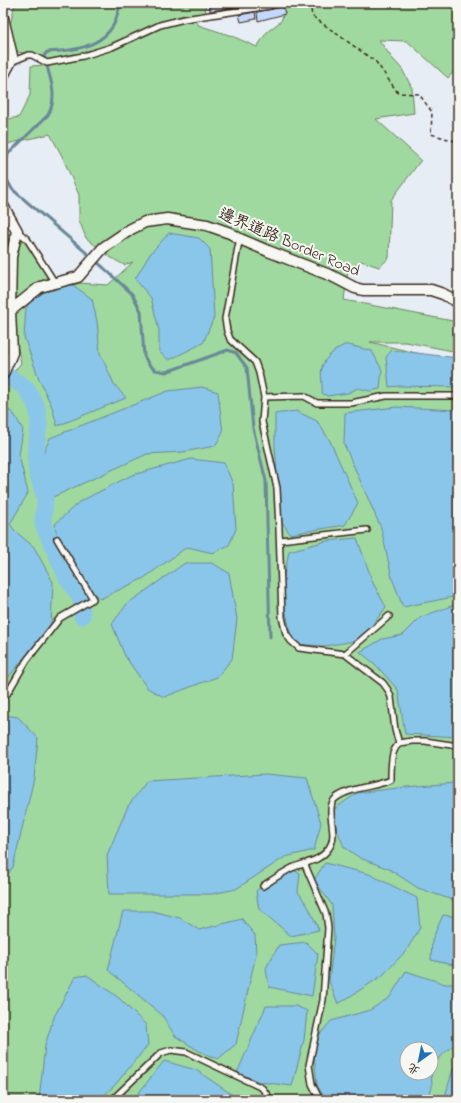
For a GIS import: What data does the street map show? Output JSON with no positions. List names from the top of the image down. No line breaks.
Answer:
{"streets":{"street":["邊界道路 Border Road"]},"north":"bottom left"}
